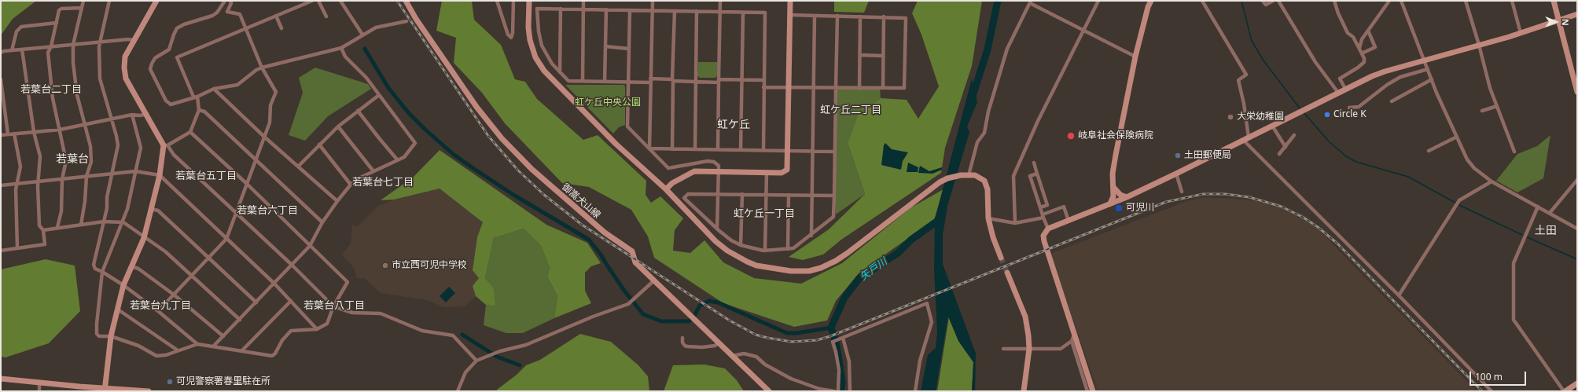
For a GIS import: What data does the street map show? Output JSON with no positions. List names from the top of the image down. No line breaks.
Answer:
{"streets":{"street":["御嵩犬山線"]},"districts":["若葉台二丁目","虹ケ丘二丁目","虹ケ丘","若葉台","若葉台五丁目","若葉台七丁目","若葉台六丁目","虹ケ丘一丁目","土田","若葉台九丁目","若葉台八丁目"],"water":["矢戸川"],"parks":["虹ケ丘中央公園"],"places":["Circle K","大栄幼稚園","岐阜社会保険病院","土田郵便局","可児川","市立西可児中学校","可児警察署春里駐在所"],"scale_bar":"100 m","north":"right"}
